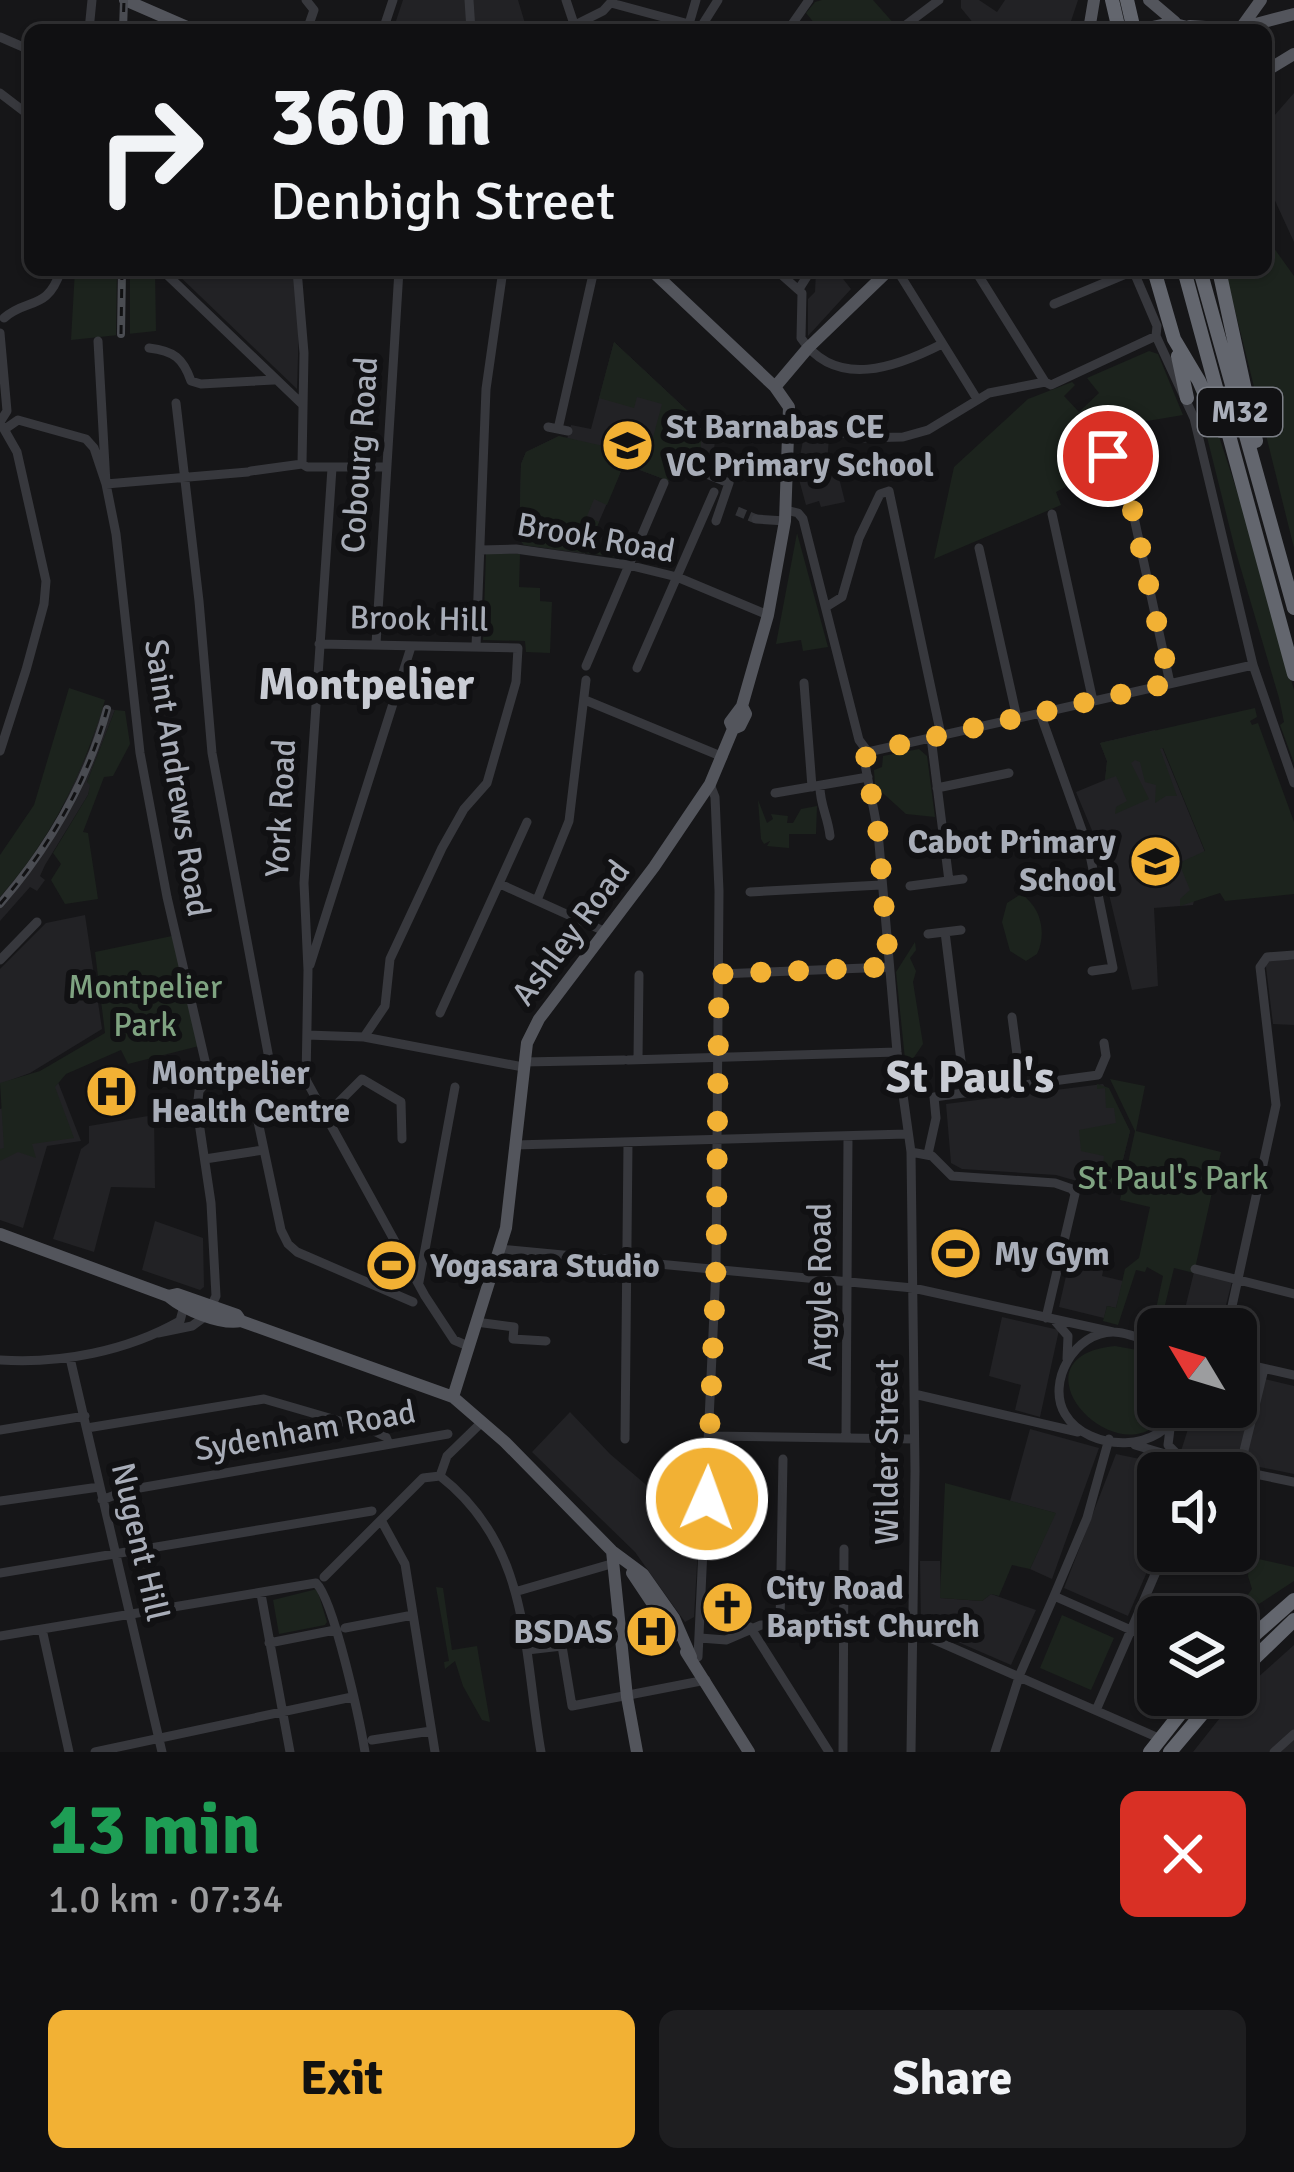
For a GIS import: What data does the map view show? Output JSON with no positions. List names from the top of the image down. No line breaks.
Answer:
{"streets":{"highway":["M32"],"main road":["Ashley Road"],"street":["Cobourg Road","Brook Road","Brook Hill","Saint Andrews Road","York Road","Argyle Road","Sydenham Road","Wilder Street","Nugent Hill"]},"crossings":[["Cobourg Road","Brook Hill"],["Brook Road","Ashley Road"],["Brook Hill","York Road"],["Ashley Road","Wilder Street"],["Sydenham Road","Nugent Hill"]],"districts":["Montpelier","St Paul's"],"parks":["Montpelier Park","St Paul's Park"],"places":{"school or university":["St Barnabas CE VC Primary School","Cabot Primary School"],"hospital":["Montpelier Health Centre","BSDAS"],"sports":["My Gym","Yogasara Studio"],"church":["City Road Baptist Church"]},"north":"top left","page":{"turn":["360 m","Denbigh Street"],"heading":["13 min","1.0 km · 07:34"],"buttons":["Exit","Share"]}}
